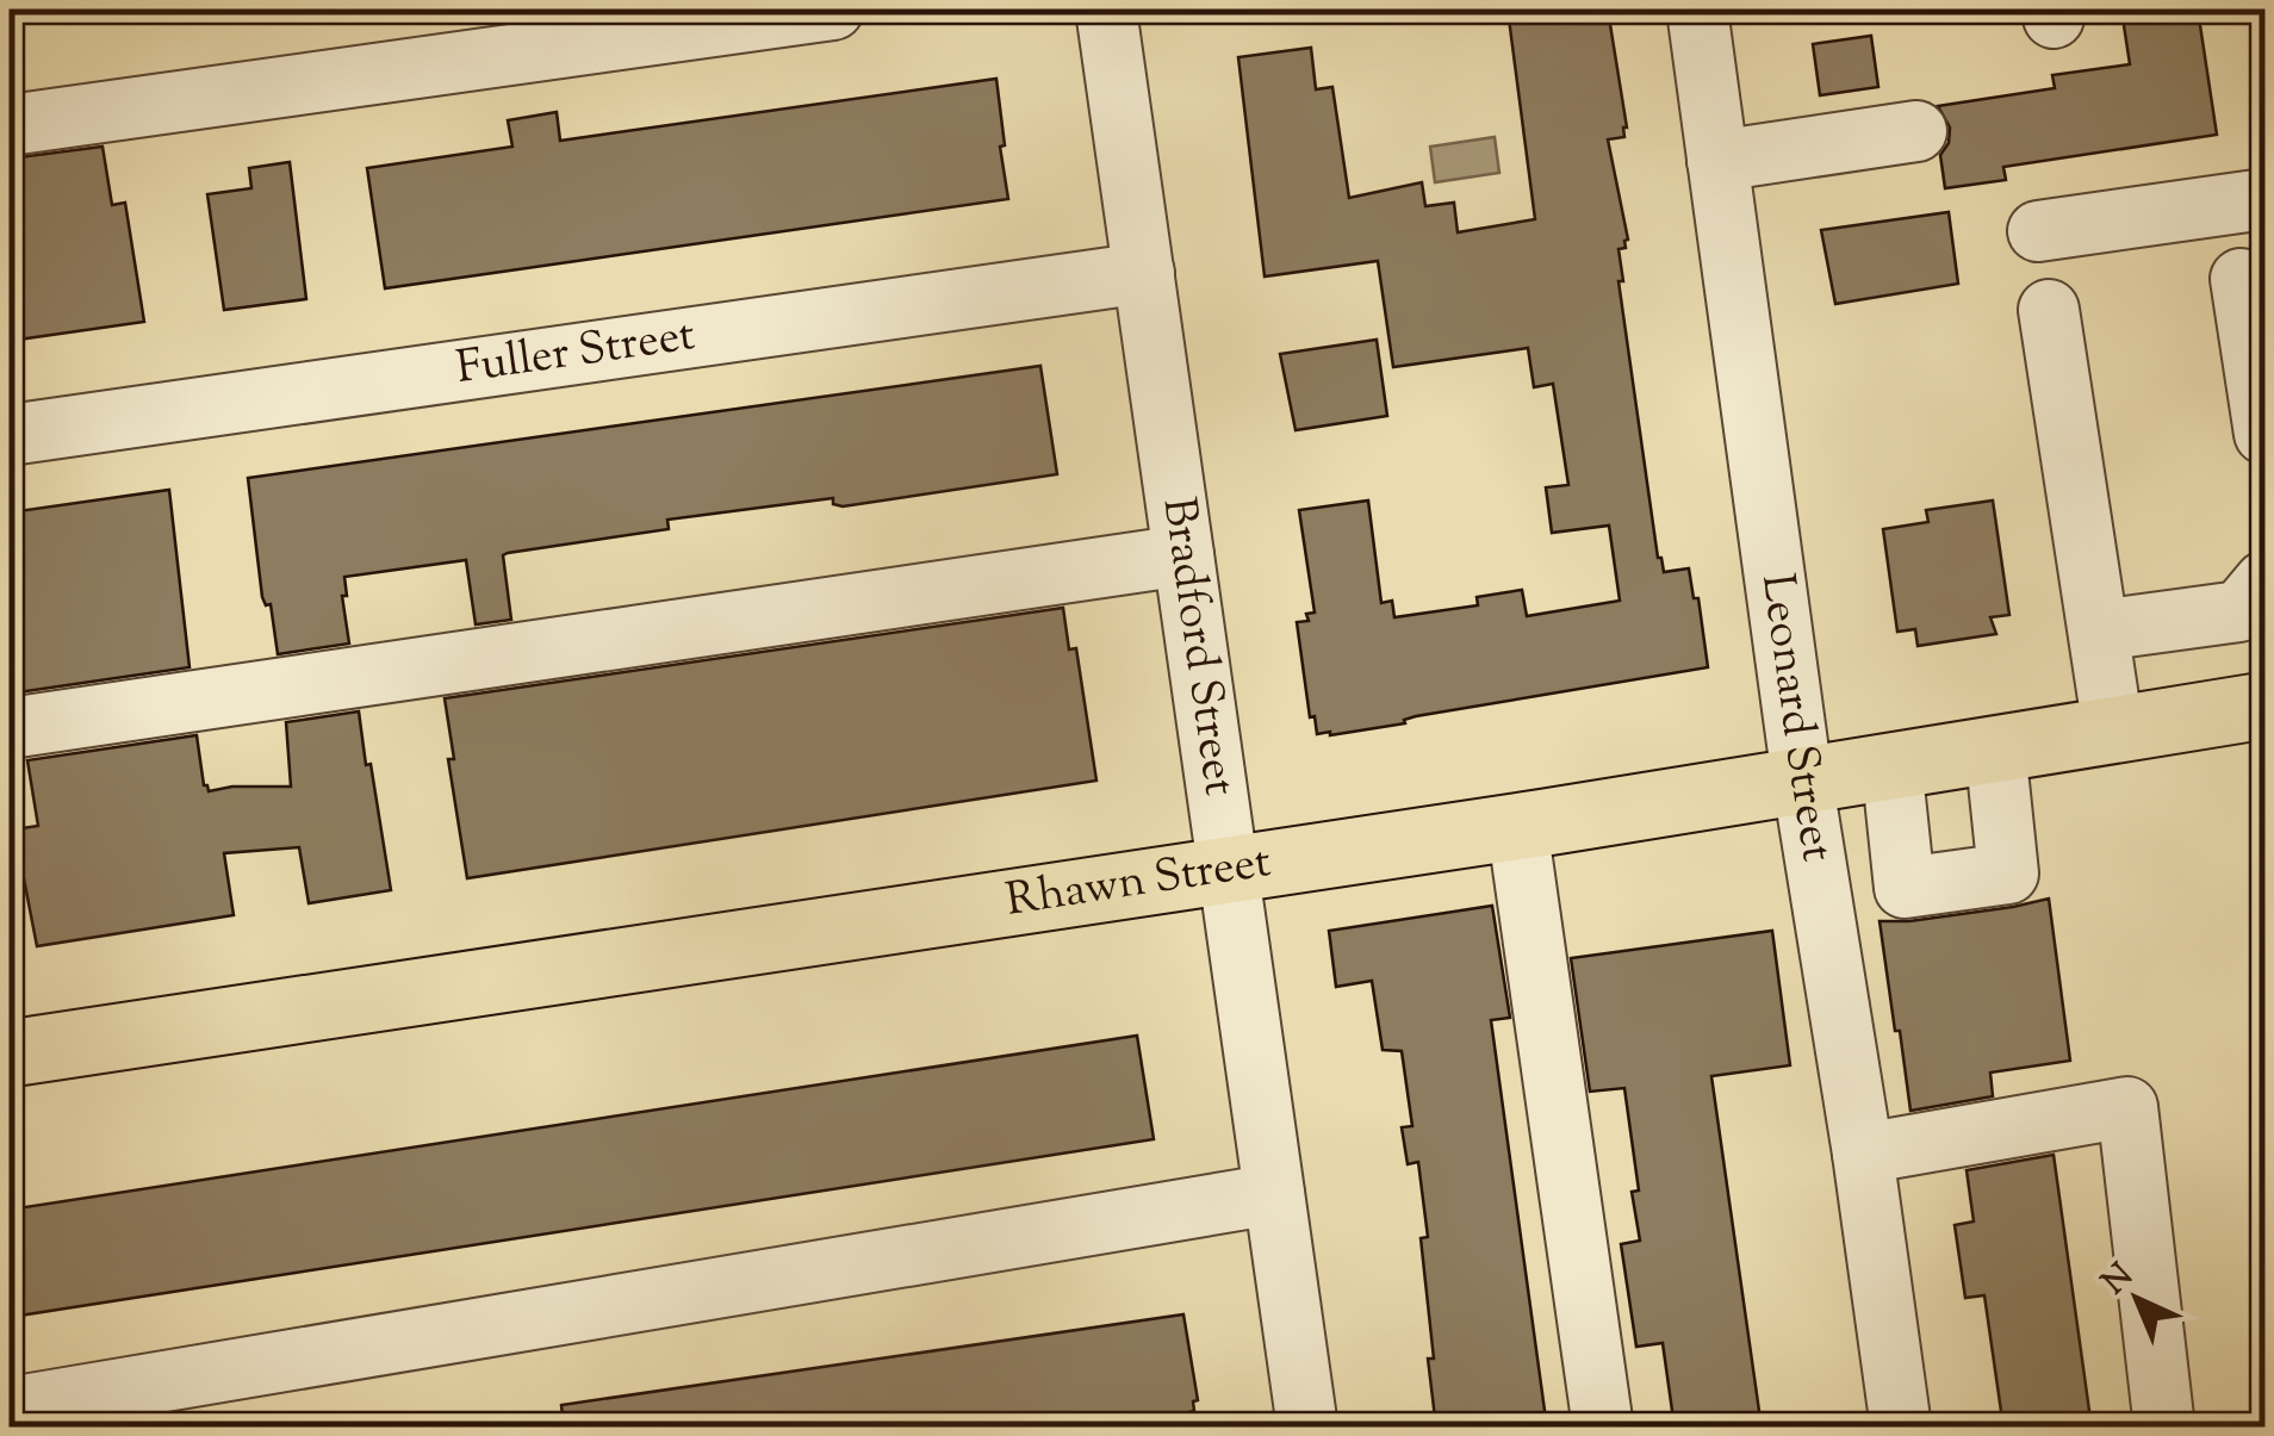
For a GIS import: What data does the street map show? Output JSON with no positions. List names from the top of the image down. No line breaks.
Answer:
{"streets":{"main road":["Rhawn Street"],"street":["Fuller Street","Bradford Street","Leonard Street"]},"crossings":[["Fuller Street","Bradford Street"],["Bradford Street","Rhawn Street"],["Leonard Street","Rhawn Street"]],"north":"top left"}
